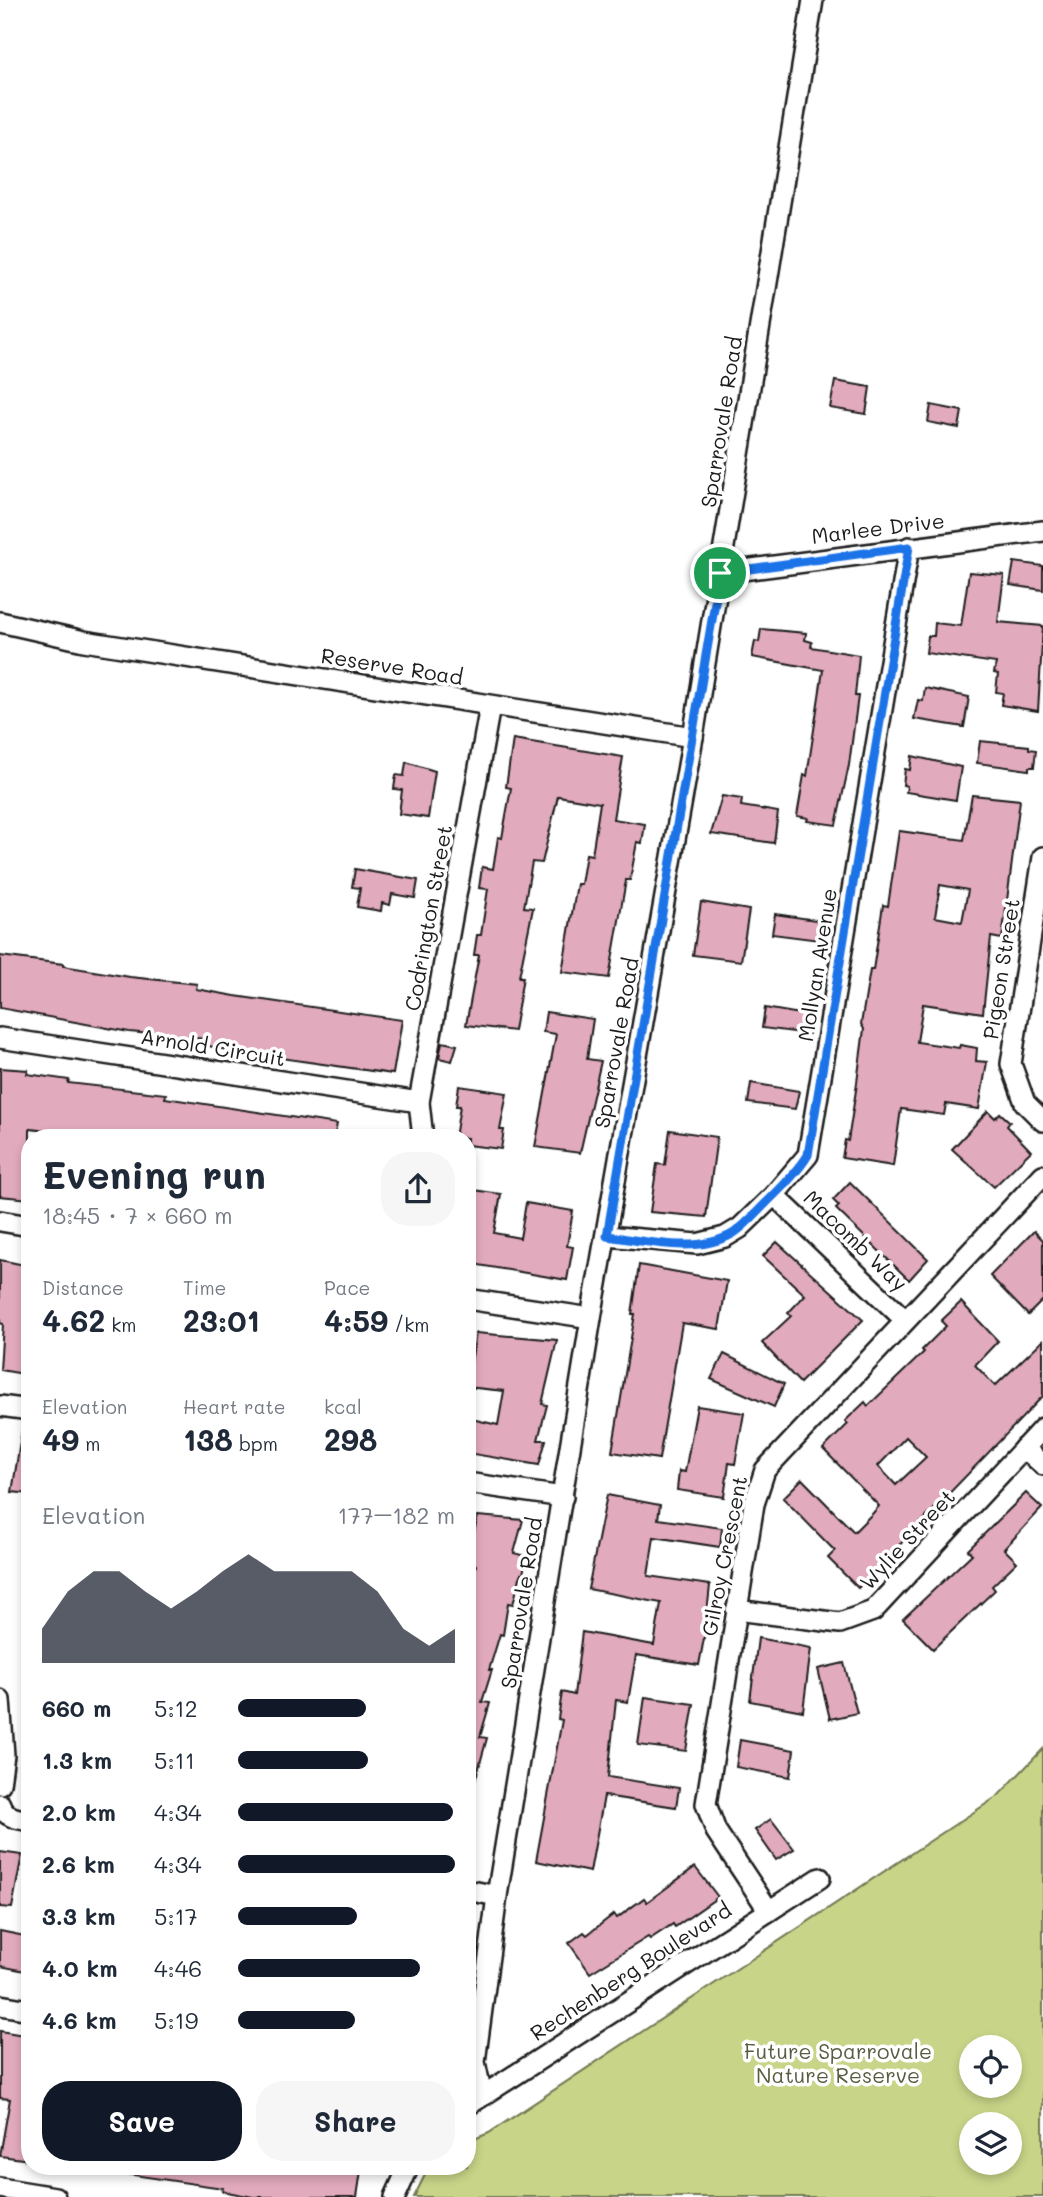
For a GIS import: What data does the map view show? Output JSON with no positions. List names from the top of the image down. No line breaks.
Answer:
{"streets":{"street":["Sparrovale Road","Marlee Drive","Reserve Road","Codrington Street","Mollyan Avenue","Pigeon Street","Arnold Circuit","Macomb Way","Wylie Street","Gilroy Crescent","Rechenberg Boulevard"]},"crossings":[["Sparrovale Road","Marlee Drive"],["Sparrovale Road","Reserve Road"],["Sparrovale Road","Mollyan Avenue"],["Marlee Drive","Mollyan Avenue"],["Reserve Road","Codrington Street"],["Codrington Street","Arnold Circuit"],["Mollyan Avenue","Macomb Way"],["Macomb Way","Gilroy Crescent"],["Wylie Street","Gilroy Crescent"],["Gilroy Crescent","Rechenberg Boulevard"]],"parks":["Future Sparrovale Nature Reserve"],"page":{"heading":["Evening run","18:45 · 7 × 660 m"],"stats":[["Distance","4.62 km"],["Time","23:01"],["Pace","4:59 /km"],["Elevation","49 m"],["Heart rate","138 bpm"],["kcal","298"]],"chart":["Elevation","177–182 m"],"list":[{"name":"660 m","note":"5:12"},{"name":"1.3 km","note":"5:11"},{"name":"2.0 km","note":"4:34"},{"name":"2.6 km","note":"4:34"},{"name":"3.3 km","note":"5:17"},{"name":"4.0 km","note":"4:46"},{"name":"4.6 km","note":"5:19"}],"buttons":["Save","Share"]}}
